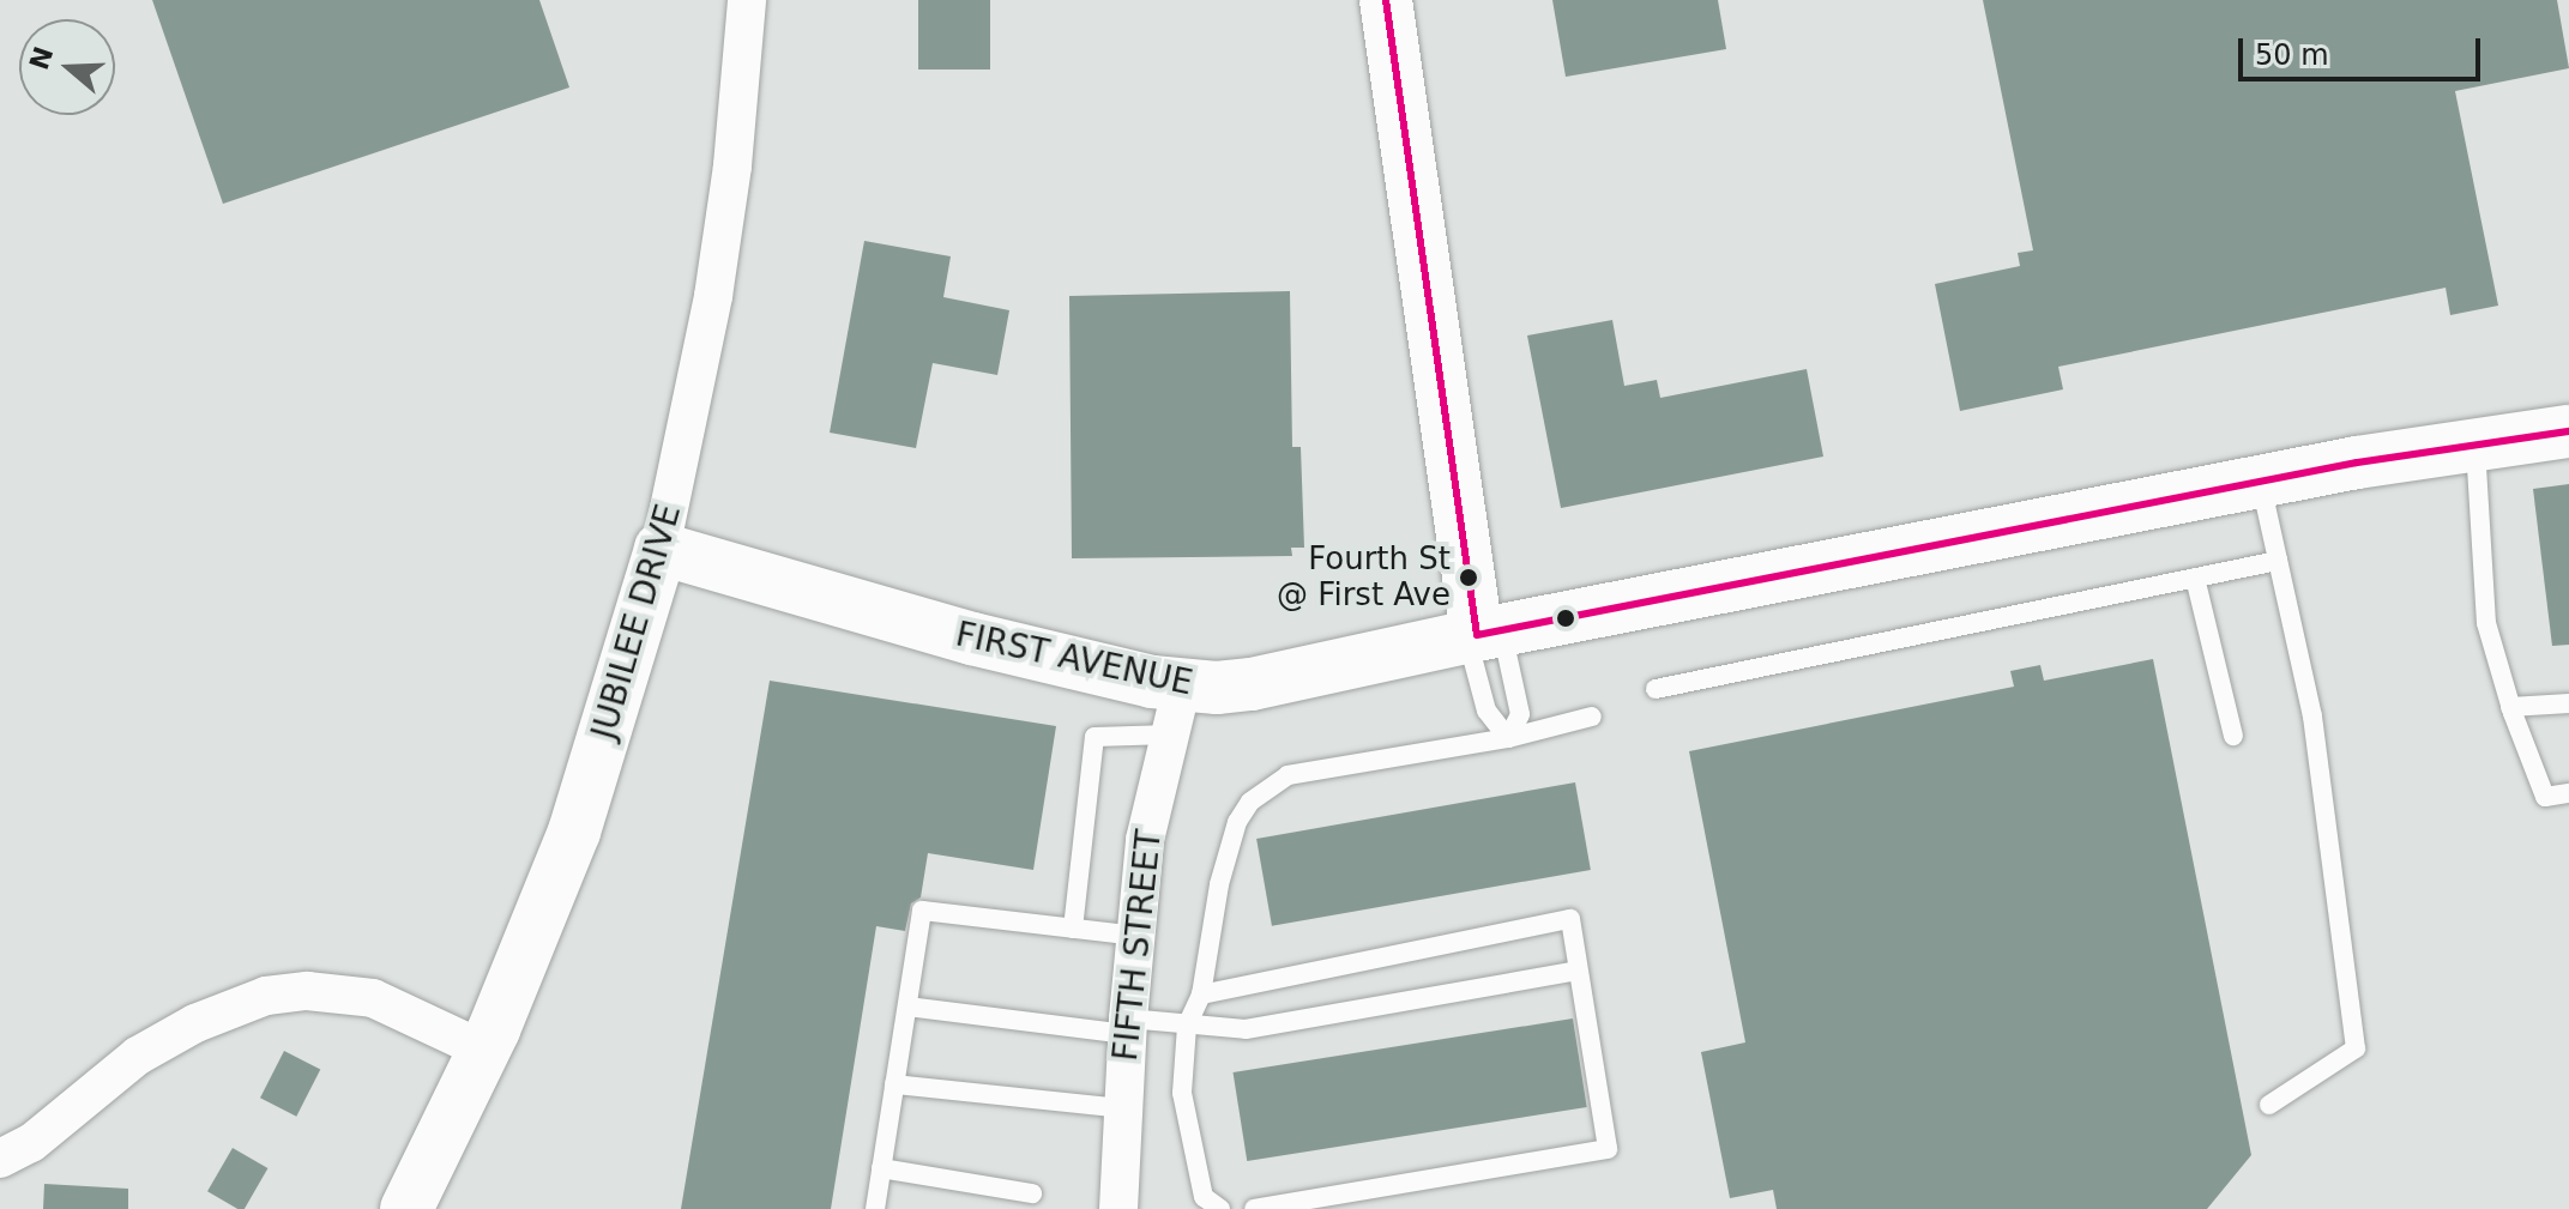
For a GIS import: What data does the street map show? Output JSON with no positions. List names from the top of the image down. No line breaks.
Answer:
{"streets":{"street":["JUBILEE DRIVE","FIRST AVENUE","FIFTH STREET"]},"crossings":[["JUBILEE DRIVE","FIRST AVENUE"],["FIRST AVENUE","FIFTH STREET"]],"places":["Fourth St @ First Ave"],"scale_bar":"50 m","north":"left"}
